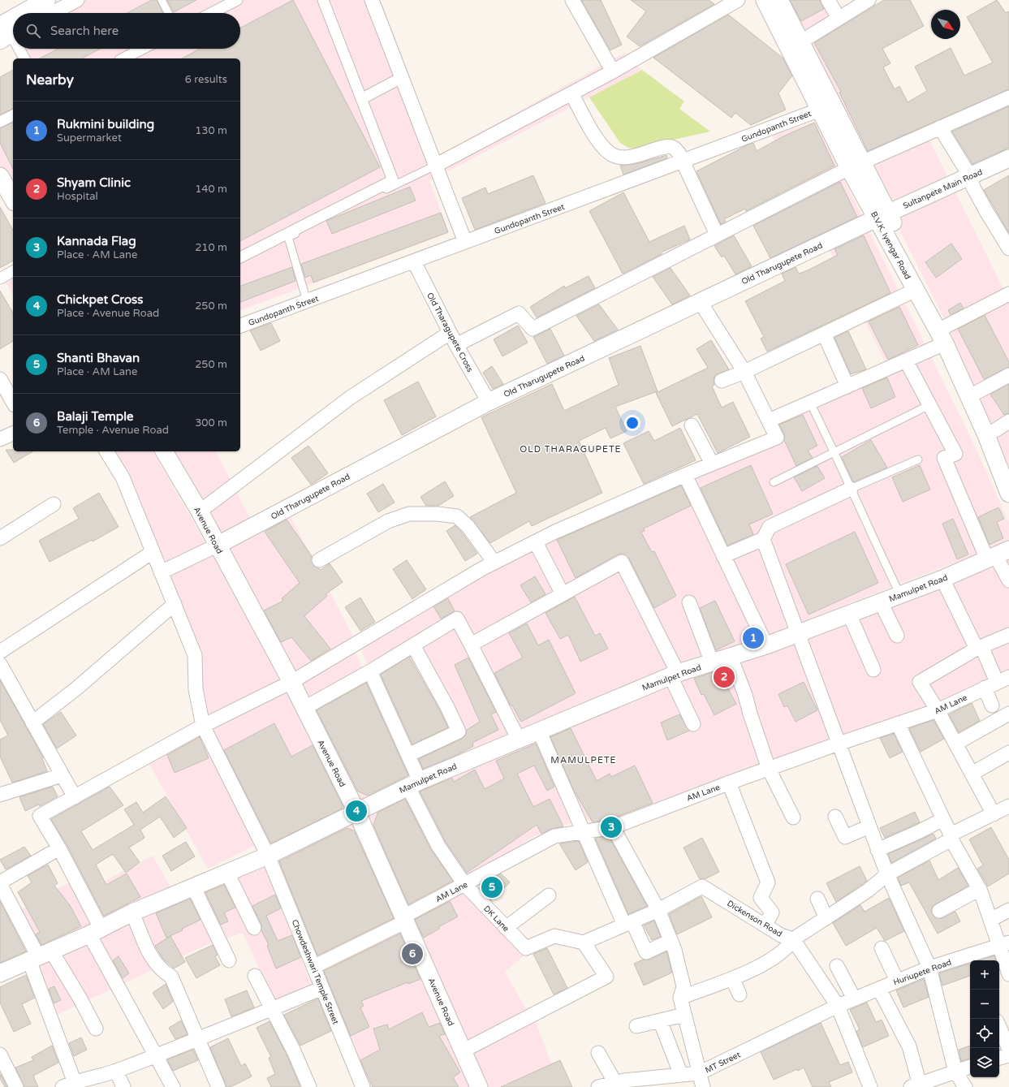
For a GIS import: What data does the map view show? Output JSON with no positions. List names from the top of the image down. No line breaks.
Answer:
{"streets":{"street":["Gundopanth Street","Sultanpete Main Road","B.V.K. Iyengar Road","Old Tharugupete Road","Old Tharagupete Cross","Avenue Road","Mamulpet Road","AM Lane","DK Lane","Dickenson Road","Chowdeshwari Temple Street","Huriupete Road","MT Street"]},"crossings":[["Gundopanth Street","B.V.K. Iyengar Road"],["Gundopanth Street","Old Tharagupete Cross"],["Sultanpete Main Road","B.V.K. Iyengar Road"],["Sultanpete Main Road","Old Tharugupete Road"],["B.V.K. Iyengar Road","Old Tharugupete Road"],["Old Tharugupete Road","Old Tharagupete Cross"],["Old Tharugupete Road","Avenue Road"],["Avenue Road","Mamulpet Road"],["Avenue Road","AM Lane"],["Mamulpet Road","DK Lane"],["Mamulpet Road","Chowdeshwari Temple Street"],["AM Lane","DK Lane"],["AM Lane","Chowdeshwari Temple Street"],["DK Lane","Dickenson Road"],["Huriupete Road","MT Street"]],"districts":["OLD THARAGUPETE","MAMULPETE"],"north":"bottom right","page":{"search":"Search here","heading":["Nearby","6 results"],"list":[{"mark":"1","name":"Rukmini building","note":"Supermarket","value":"130 m"},{"mark":"2","name":"Shyam Clinic","note":"Hospital","value":"140 m"},{"mark":"3","name":"Kannada Flag","note":"Place · AM Lane","value":"210 m"},{"mark":"4","name":"Chickpet Cross","note":"Place · Avenue Road","value":"250 m"},{"mark":"5","name":"Shanti Bhavan","note":"Place · AM Lane","value":"250 m"},{"mark":"6","name":"Balaji Temple","note":"Temple · Avenue Road","value":"300 m"}],"pins":["1","2","4","3","5","6"],"map_buttons":["+","−"]}}
